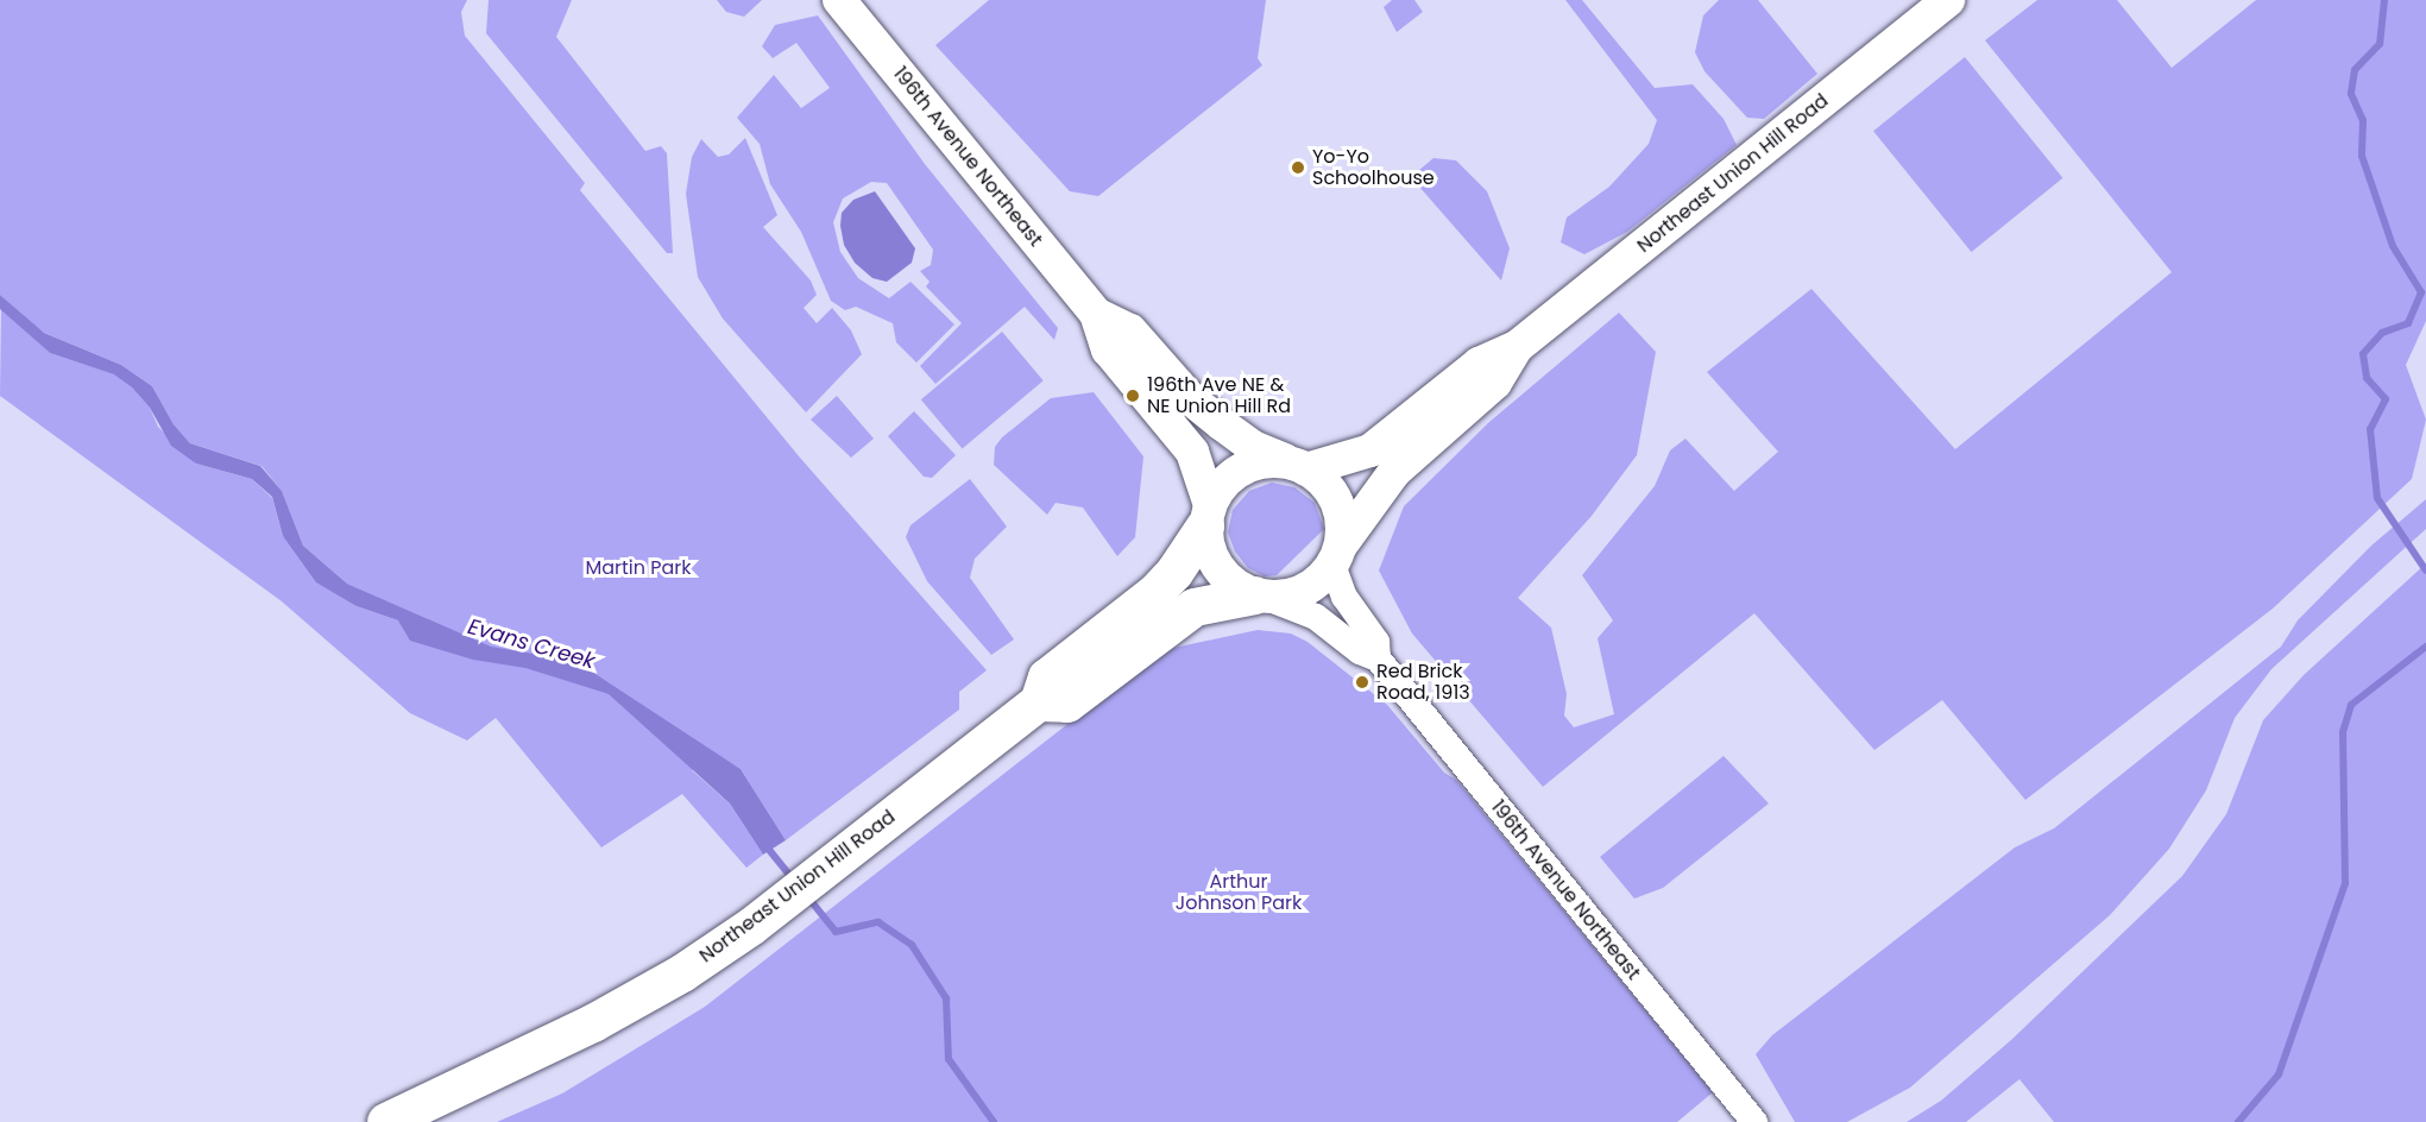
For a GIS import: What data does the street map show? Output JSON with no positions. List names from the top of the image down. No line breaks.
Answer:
{"streets":{"main road":["Northeast Union Hill Road"],"street":["196th Avenue Northeast"]},"crossings":[["196th Avenue Northeast","Northeast Union Hill Road"]],"water":["Evans Creek"],"parks":["Martin Park","Arthur Johnson Park"],"places":["Yo-Yo Schoolhouse","196th Ave NE & NE Union Hill Rd","Red Brick Road, 1913"]}
